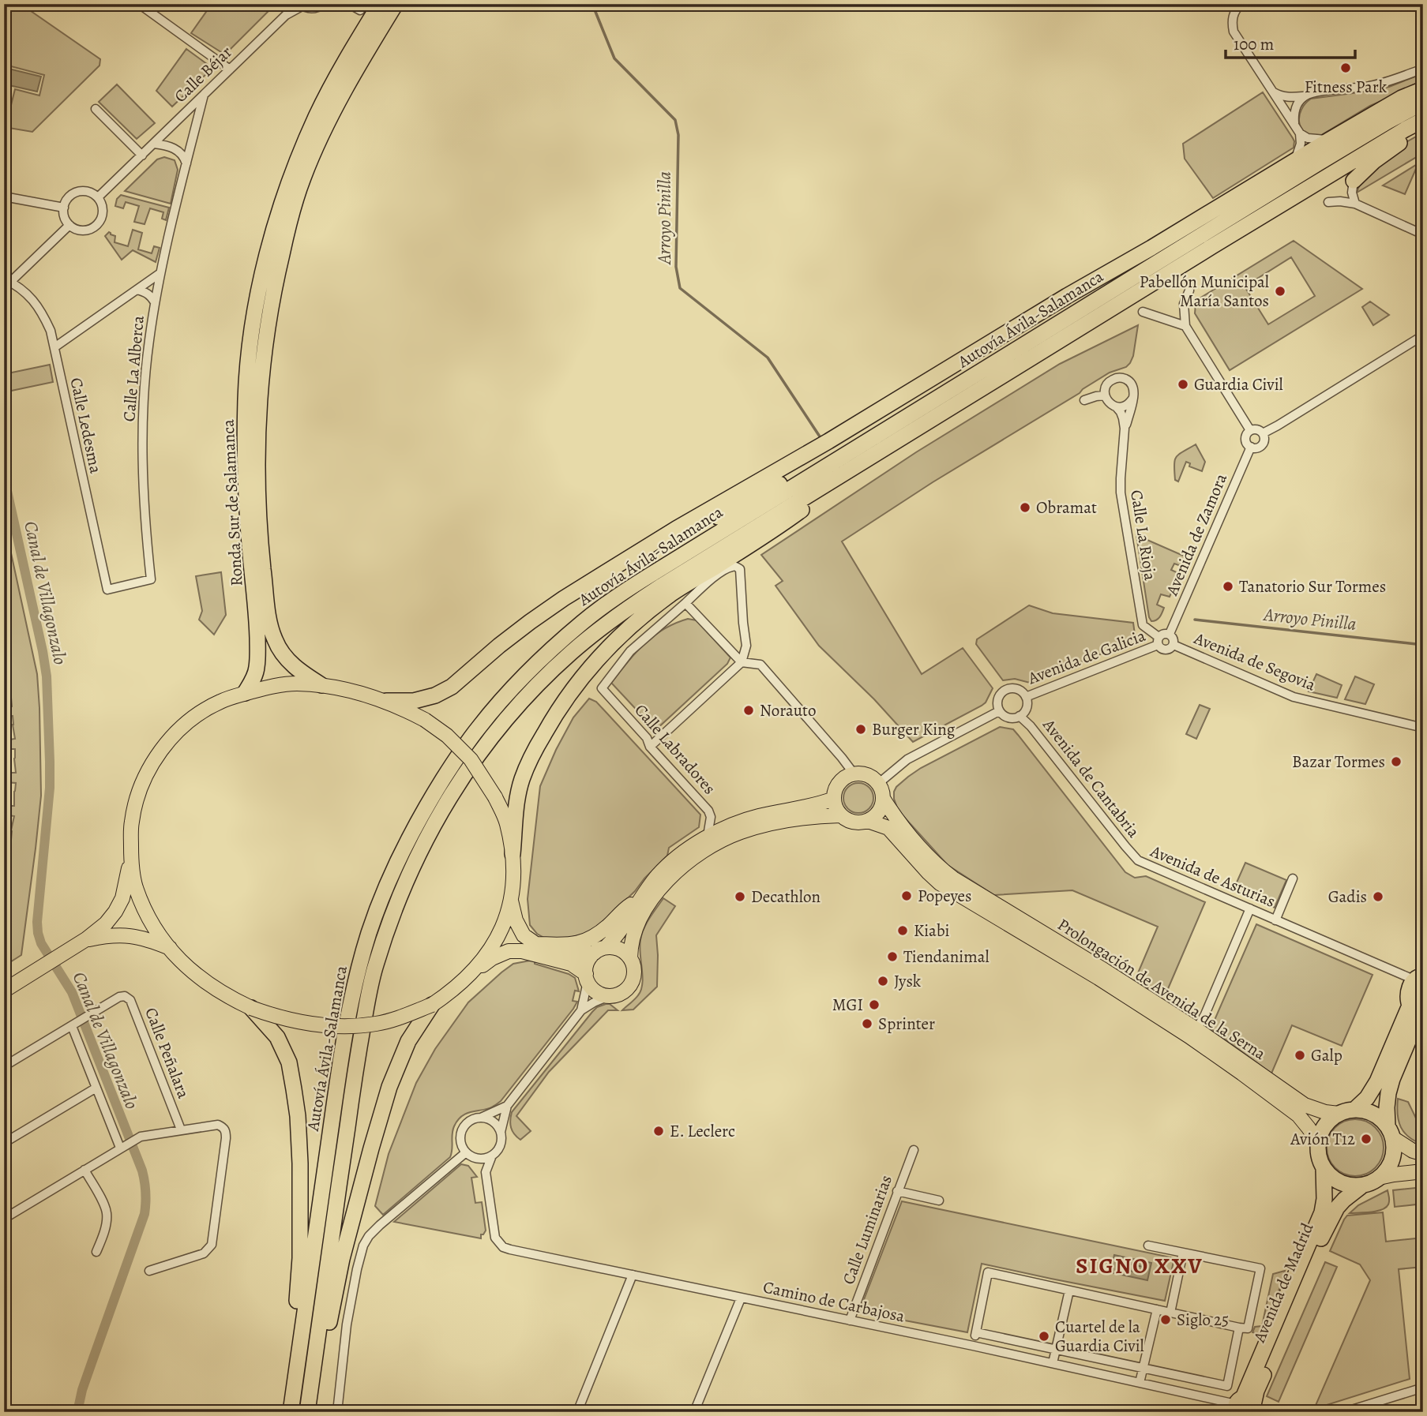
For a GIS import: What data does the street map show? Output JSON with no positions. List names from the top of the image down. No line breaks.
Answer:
{"streets":{"highway":["Autovía Ávila-Salamanca","Ronda Sur de Salamanca","Avenida de Madrid"],"main road":["Prolongación de Avenida de la Serna"],"street":["Calle Béjar","Calle La Alberca","Calle Ledesma","Avenida de Zamora","Calle La Rioja","Avenida de Galicia","Avenida de Segovia","Calle Labradores","Avenida de Cantabria","Avenida de Asturias","Calle Peñalara","Calle Luminarias","Camino de Carbajosa"]},"crossings":[["Calle Béjar","Calle La Alberca"],["Calle La Alberca","Calle Ledesma"],["Avenida de Zamora","Calle La Rioja"],["Avenida de Zamora","Avenida de Galicia"],["Avenida de Zamora","Avenida de Segovia"],["Calle La Rioja","Avenida de Galicia"],["Calle La Rioja","Avenida de Segovia"],["Avenida de Galicia","Avenida de Segovia"],["Avenida de Galicia","Avenida de Cantabria"],["Avenida de Cantabria","Avenida de Asturias"],["Prolongación de Avenida de la Serna","Avenida de Madrid"],["Calle Luminarias","Camino de Carbajosa"],["Avenida de Madrid","Camino de Carbajosa"]],"districts":["SIGNO XXV"],"water":["Arroyo Pinilla","Canal de Villagonzalo"],"places":["Fitness Park","Pabellón Municipal María Santos","Guardia Civil","Obramat","Tanatorio Sur Tormes","Norauto","Burger King","Bazar Tormes","Popeyes","Decathlon","Gadis","Kiabi","Tiendanimal","Jysk","MGI","Sprinter","Galp","E. Leclerc","Avión T12","Siglo 25","Cuartel de la Guardia Civil"],"scale_bar":"100 m"}
